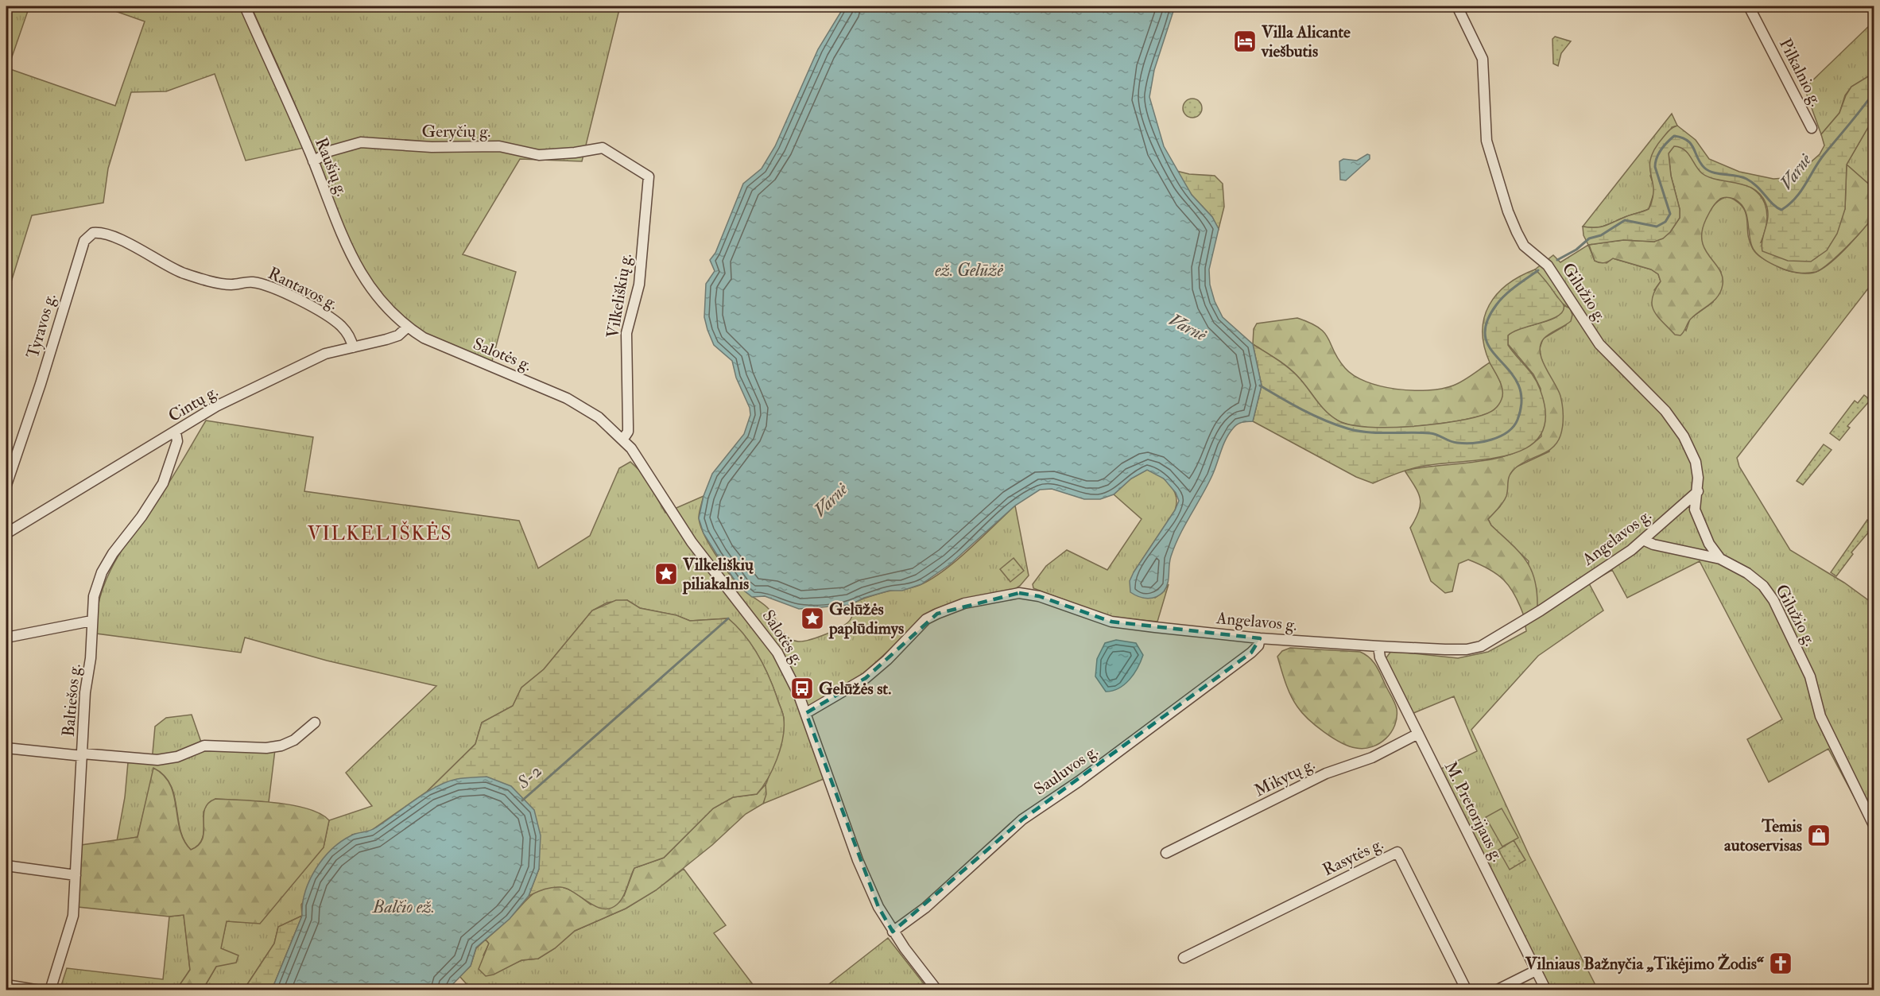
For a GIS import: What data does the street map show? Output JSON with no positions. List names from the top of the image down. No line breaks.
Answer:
{"streets":{"street":["Pilkalnio g.","Geryčių g.","Raušių g.","Rantavos g.","Gilužio g.","Vilkeliškių g.","Tyravos g.","Salotės g.","Cintų g.","Angelavos g.","Baltiešos g.","Sauluvos g.","Mikytų g.","M. Pretorijaus g.","Rasytės g."]},"crossings":[["Geryčių g.","Raušių g."],["Geryčių g.","Vilkeliškių g."],["Raušių g.","Salotės g."],["Raušių g.","Cintų g."],["Rantavos g.","Tyravos g."],["Rantavos g.","Cintų g."],["Gilužio g.","Angelavos g."],["Vilkeliškių g.","Salotės g."],["Salotės g.","Cintų g."],["Salotės g.","Angelavos g."],["Salotės g.","Sauluvos g."],["Cintų g.","Baltiešos g."],["Angelavos g.","Sauluvos g."],["Angelavos g.","M. Pretorijaus g."],["Mikytų g.","M. Pretorijaus g."]],"districts":["VILKELIŠKĖS"],"water":["Varnė","ež. Gelūžė","S-2","Balčio ež."],"places":{"hotel":["Villa Alicante viešbutis"],"place":["Vilkeliškių piliakalnis","Gelūžės paplūdimys"],"bus stop":["Gelūžės st."],"shop":["Temis autoservisas"],"church":["Vilniaus Bažnyčia „Tikėjimo Žodis“"]}}
